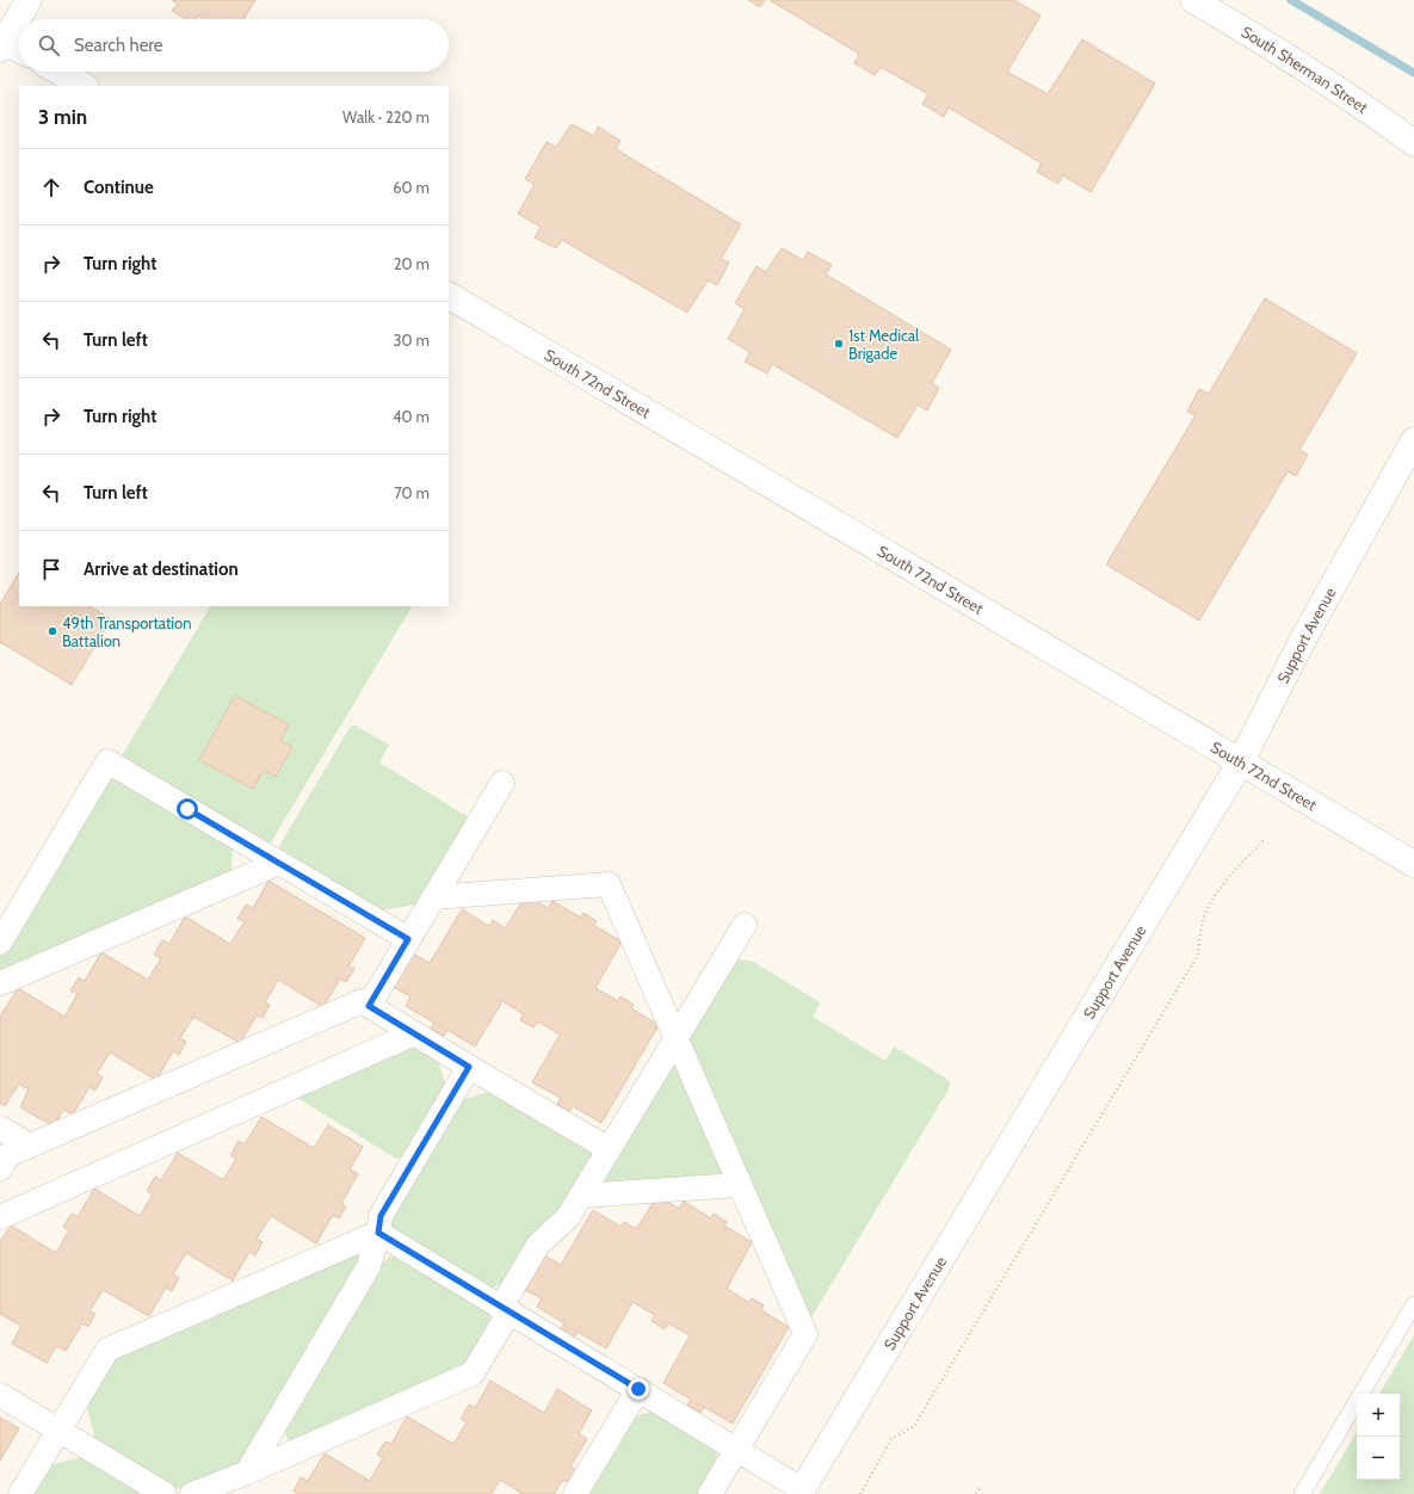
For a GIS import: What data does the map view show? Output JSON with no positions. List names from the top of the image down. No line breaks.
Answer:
{"streets":{"street":["South Sherman Street","South 72nd Street","Support Avenue"]},"crossings":[["South 72nd Street","Support Avenue"]],"places":["1st Medical Brigade","49th Transportation Battalion"],"page":{"search":"Search here","heading":["3 min","Walk · 220 m"],"list":[["Continue","60 m"],["Turn right","20 m"],["Turn left","30 m"],["Turn right","40 m"],["Turn left","70 m"],"Arrive at destination"],"map_buttons":["+","−"]}}
